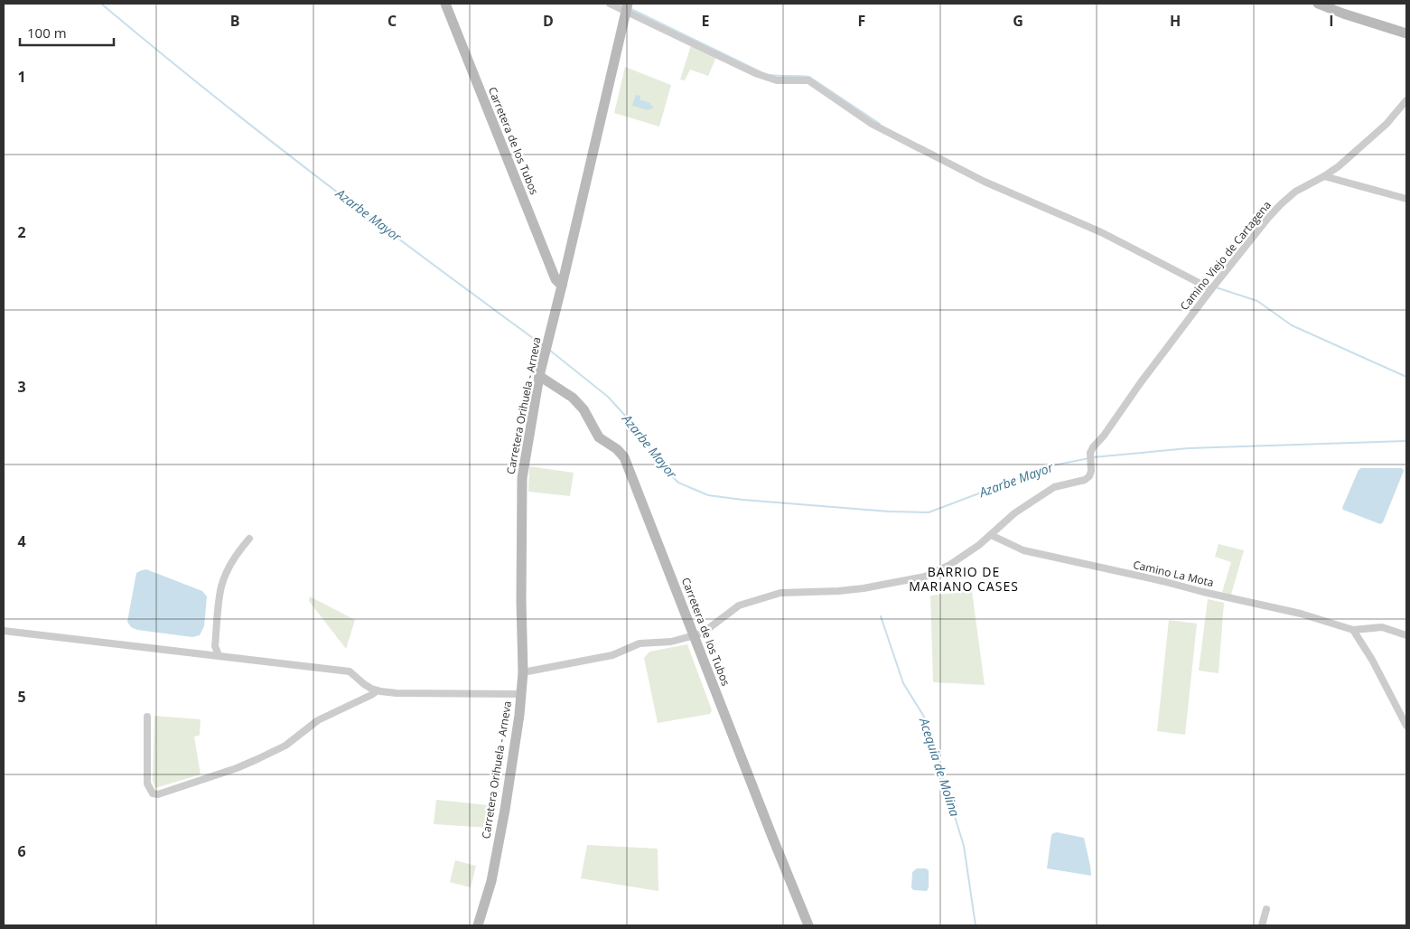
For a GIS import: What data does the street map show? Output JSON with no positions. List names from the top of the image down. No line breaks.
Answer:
{"streets":{"main road":["Carretera de los Tubos","Carretera Orihuela - Arneva"],"street":["Camino Viejo de Cartagena","Camino La Mota"]},"crossings":[["Carretera de los Tubos","Carretera Orihuela - Arneva"],["Camino Viejo de Cartagena","Camino La Mota"]],"districts":["BARRIO DE MARIANO CASES"],"water":["Azarbe Mayor","Acequia de Molina"],"scale_bar":"100 m","grid":{"columns":["B","C","D","E","F","G","H","I"],"rows":["1","2","3","4","5","6"]}}
